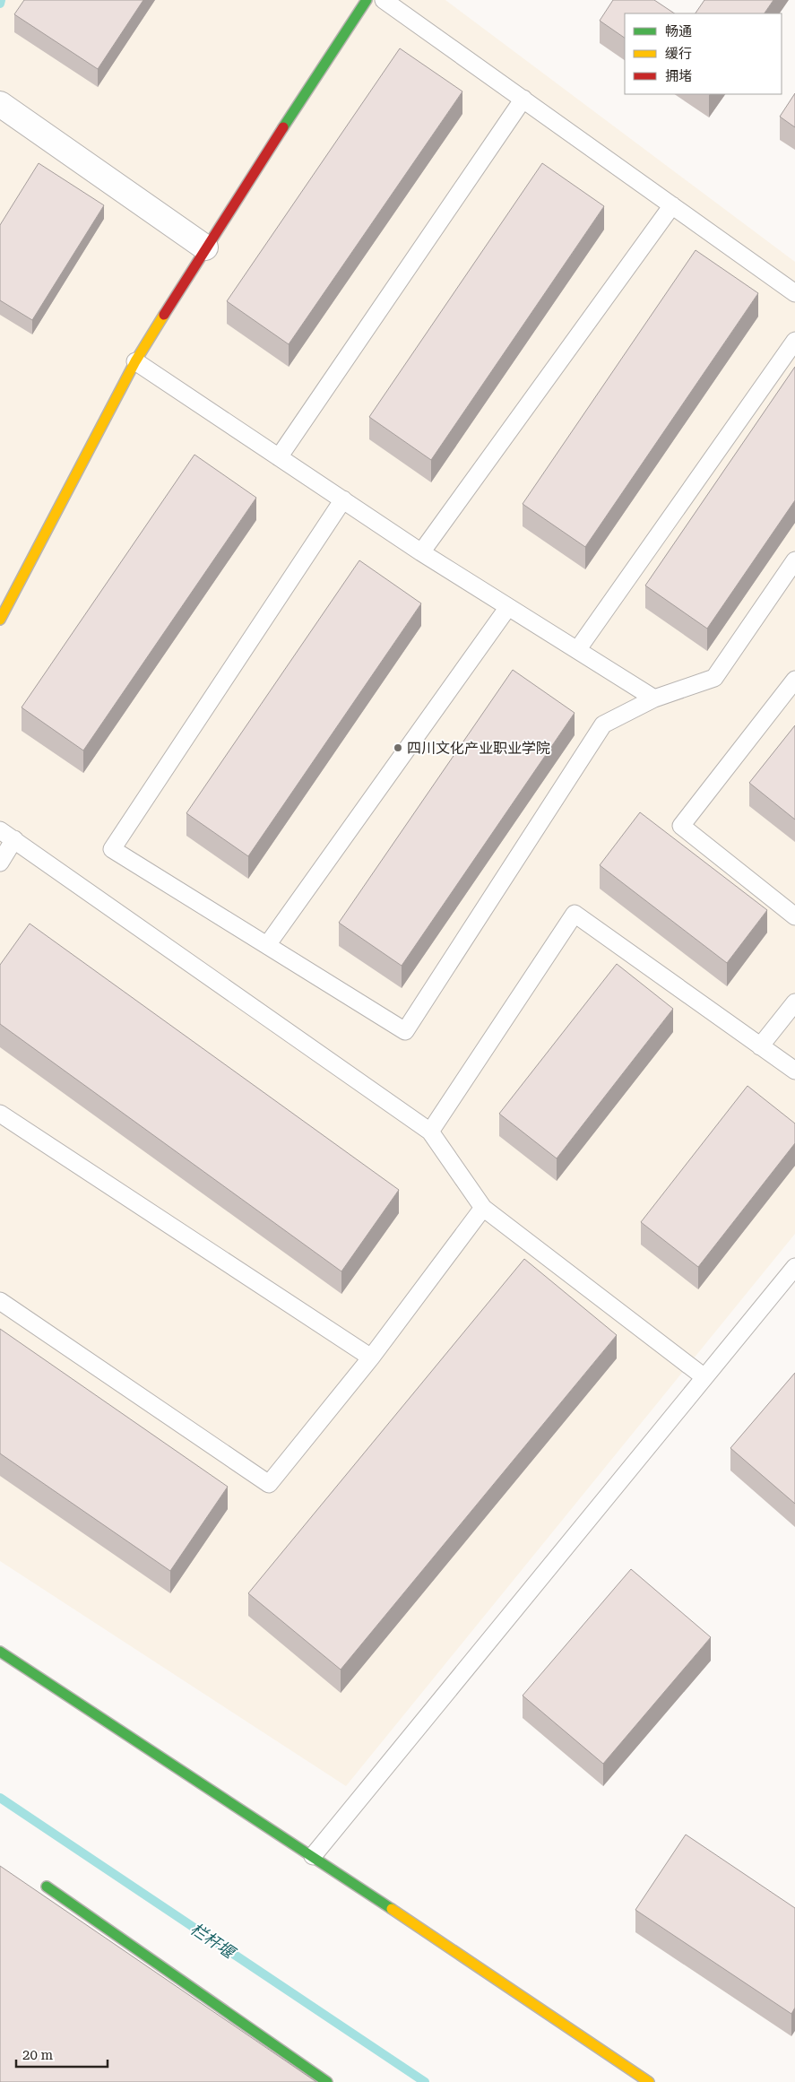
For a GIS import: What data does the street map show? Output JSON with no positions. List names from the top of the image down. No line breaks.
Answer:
{"water":["栏杆堰"],"places":["四川文化产业职业学院"],"legend":["畅通","缓行","拥堵"],"scale_bar":"20 m"}
